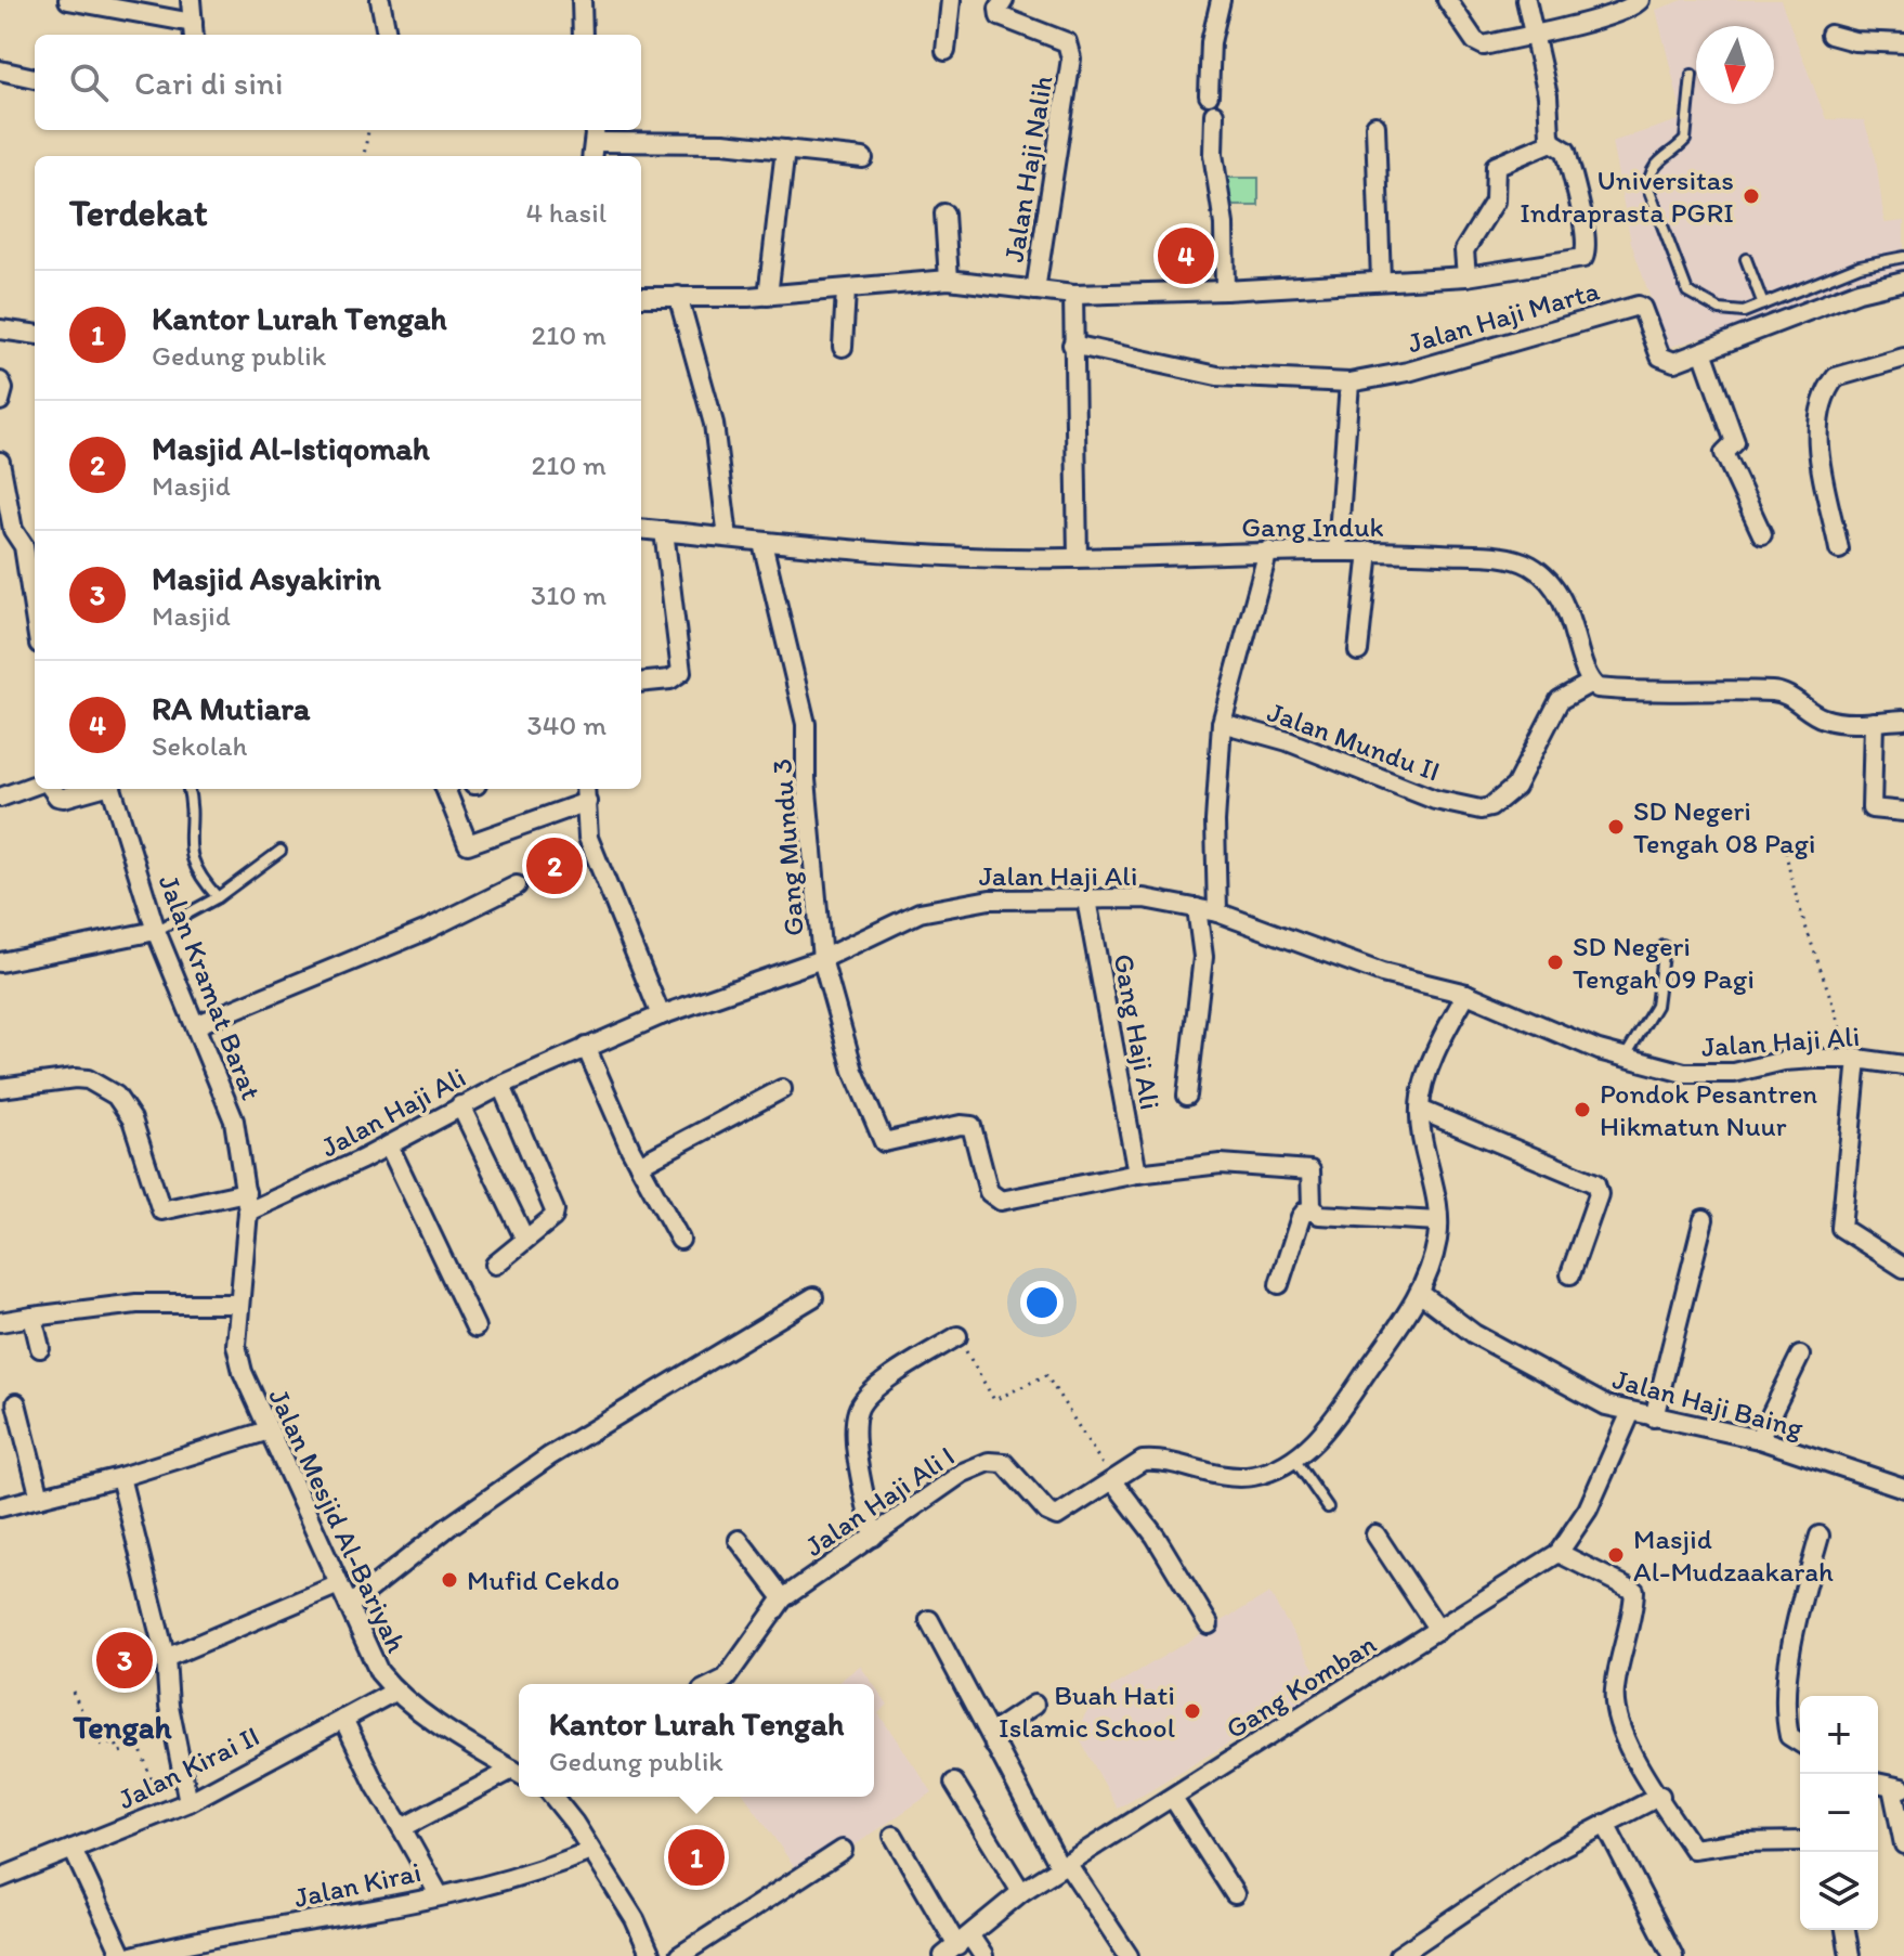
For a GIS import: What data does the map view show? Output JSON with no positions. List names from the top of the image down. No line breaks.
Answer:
{"streets":{"street":["Jalan Haji Nalih","Jalan Haji Marta","Gang Induk","Jalan Mundu II","Gang Mundu 3","Jalan Haji Ali","Jalan Kramat Barat","Gang Haji Ali","Jalan Haji Baing","Jalan Haji Ali I","Jalan Mesjid Al-Bariyah","Gang Komban","Jalan Kirai II","Jalan Kirai"]},"crossings":[["Gang Induk","Jalan Mundu II"],["Gang Induk","Gang Mundu 3"],["Jalan Mundu II","Jalan Haji Ali"],["Gang Mundu 3","Jalan Haji Ali"],["Gang Mundu 3","Gang Haji Ali"],["Jalan Haji Ali","Jalan Kramat Barat"],["Jalan Haji Ali","Gang Haji Ali"],["Jalan Haji Ali","Jalan Haji Ali I"],["Jalan Haji Ali","Jalan Mesjid Al-Bariyah"],["Jalan Kramat Barat","Jalan Mesjid Al-Bariyah"],["Jalan Haji Baing","Jalan Haji Ali I"],["Jalan Haji Baing","Gang Komban"],["Jalan Mesjid Al-Bariyah","Jalan Kirai II"]],"districts":["Tengah"],"places":["Universitas Indraprasta PGRI","SD Negeri Tengah 08 Pagi","SD Negeri Tengah 09 Pagi","Pondok Pesantren Hikmatun Nuur","Masjid Al-Mudzaakarah","Mufid Cekdo","Buah Hati Islamic School"],"north":"bottom","page":{"search":"Cari di sini","heading":["Terdekat","4 hasil"],"pins":["4","2","3","1"],"list":[{"mark":"1","name":"Kantor Lurah Tengah","note":"Gedung publik","value":"210 m"},{"mark":"2","name":"Masjid Al-Istiqomah","note":"Masjid","value":"210 m"},{"mark":"3","name":"Masjid Asyakirin","note":"Masjid","value":"310 m"},{"mark":"4","name":"RA Mutiara","note":"Sekolah","value":"340 m"}],"popup":["Kantor Lurah Tengah","Gedung publik"],"map_buttons":["+","−"]}}
